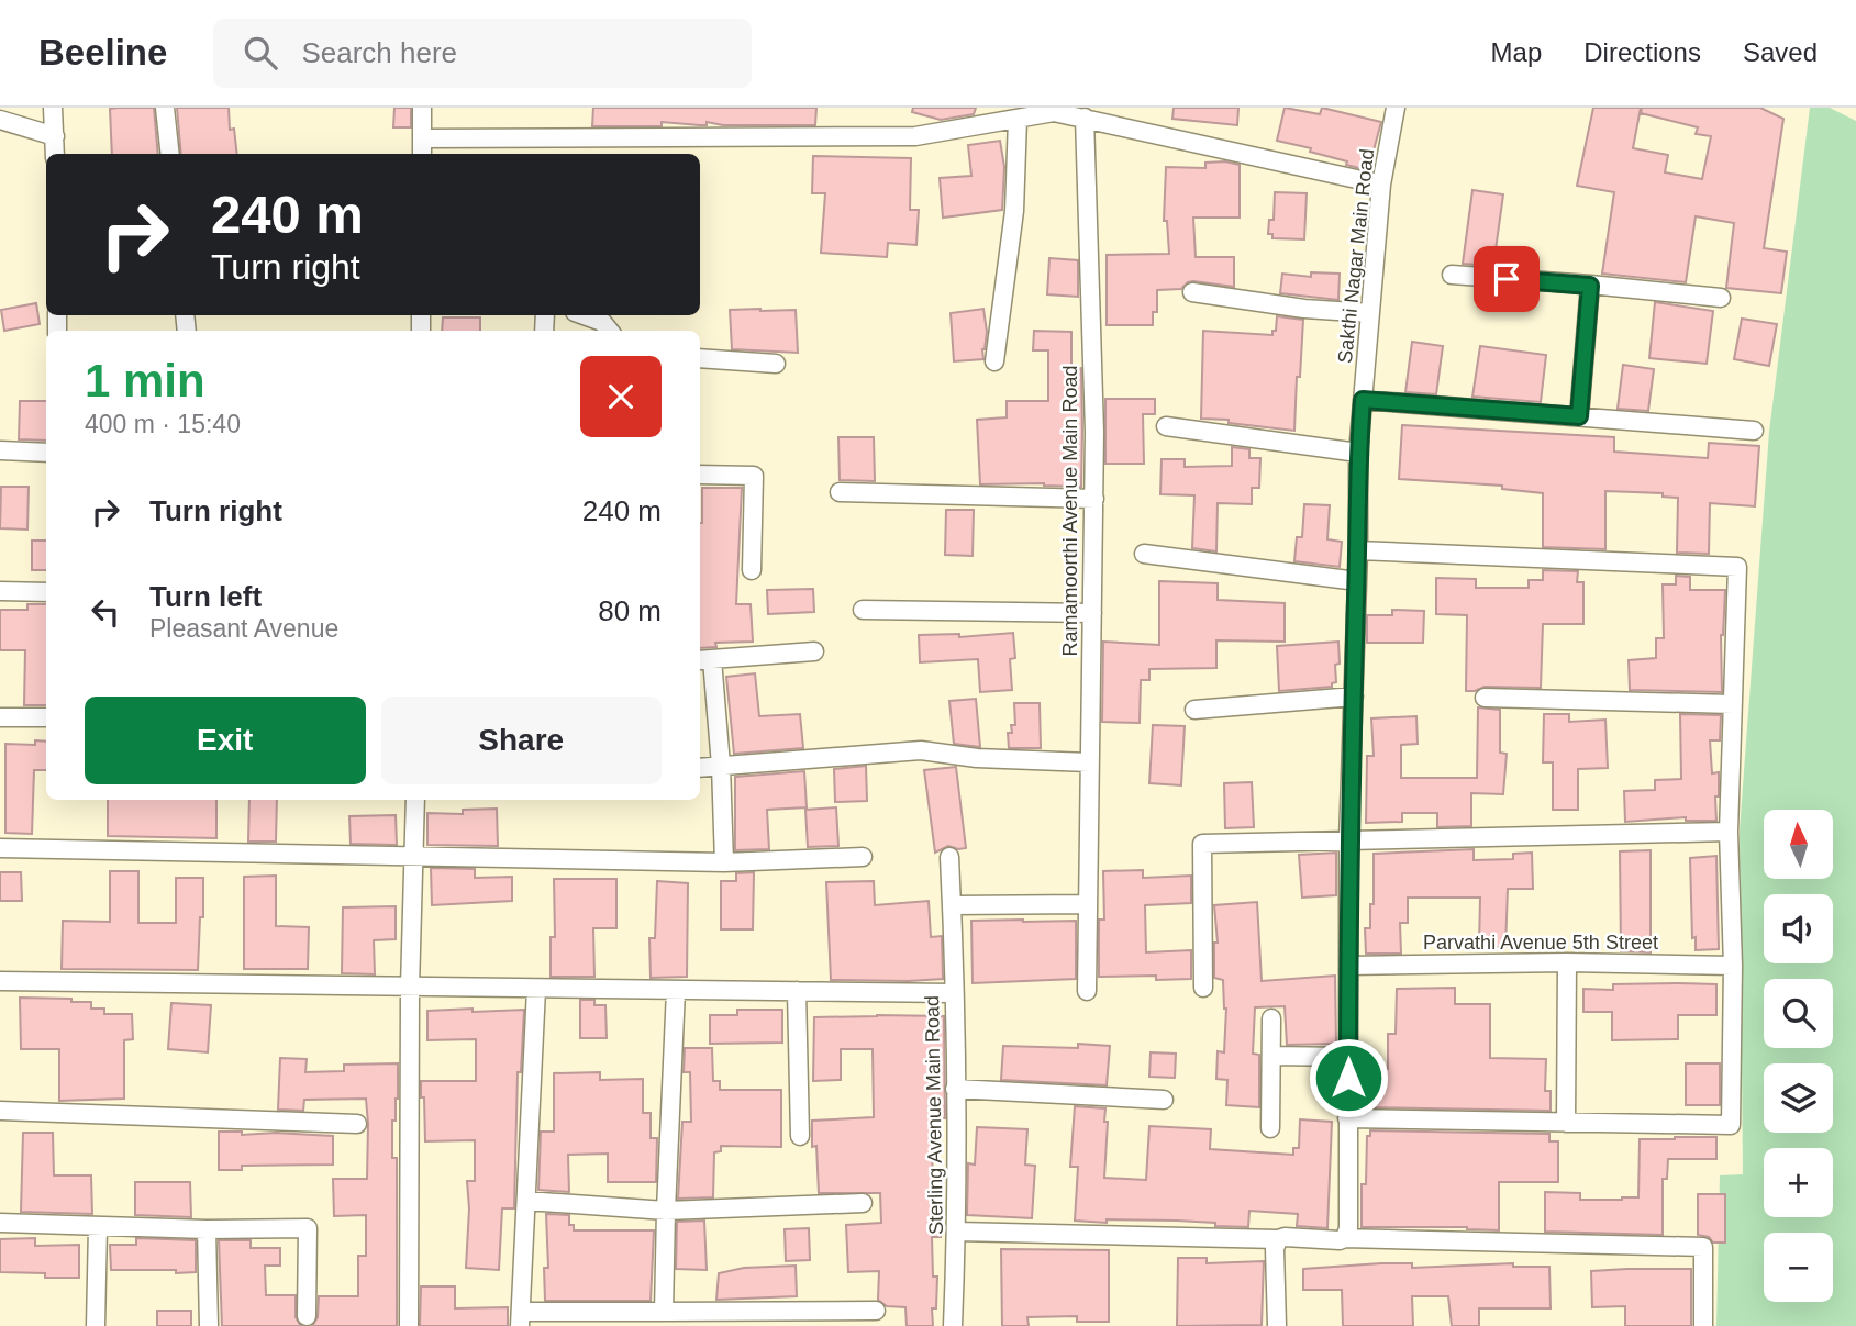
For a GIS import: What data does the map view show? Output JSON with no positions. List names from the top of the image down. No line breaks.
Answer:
{"streets":{"street":["Sakthi Nagar Main Road","Ramamoorthi Avenue Main Road","Parvathi Avenue 5th Street","Sterling Avenue Main Road"]},"crossings":[["Sakthi Nagar Main Road","Parvathi Avenue 5th Street"]],"north":"top","page":{"header":"Beeline","search":"Search here","nav":["Map","Directions","Saved"],"turn":["240 m","Turn right"],"heading":["1 min","400 m · 15:40"],"list":[{"name":"Turn right","value":"240 m"},{"name":"Turn left","note":"Pleasant Avenue","value":"80 m"}],"buttons":["Exit","Share"],"map_buttons":["+","−"]}}
